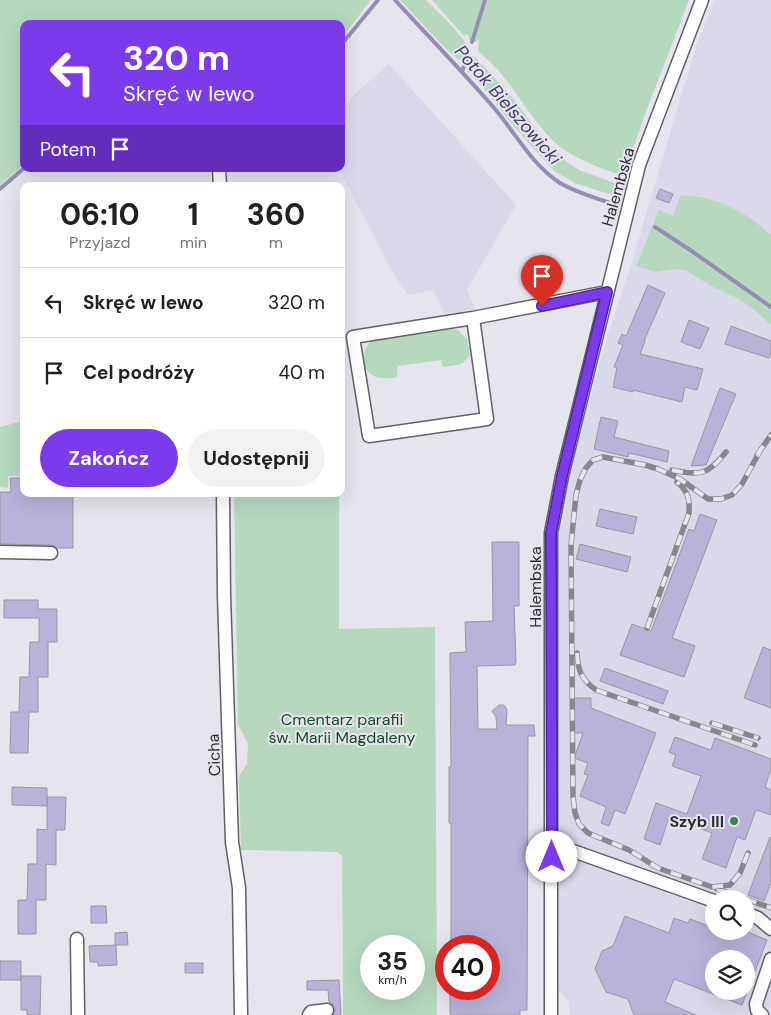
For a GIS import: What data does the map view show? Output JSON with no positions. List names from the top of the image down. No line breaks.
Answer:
{"streets":{"street":["Halembska","Cicha"]},"water":["Potok Bielszowicki"],"parks":["Cmentarz parafii św. Marii Magdaleny"],"places":["Szyb III"],"page":{"turn":["320 m","Skręć w lewo"],"then":"Potem","eta":["06:10","Przyjazd","1","min","360","m"],"list":[{"name":"Skręć w lewo","value":"320 m"},{"name":"Cel podróży","value":"40 m"}],"buttons":["Zakończ","Udostępnij"],"speed":"35 km/h","limit":"40"}}
